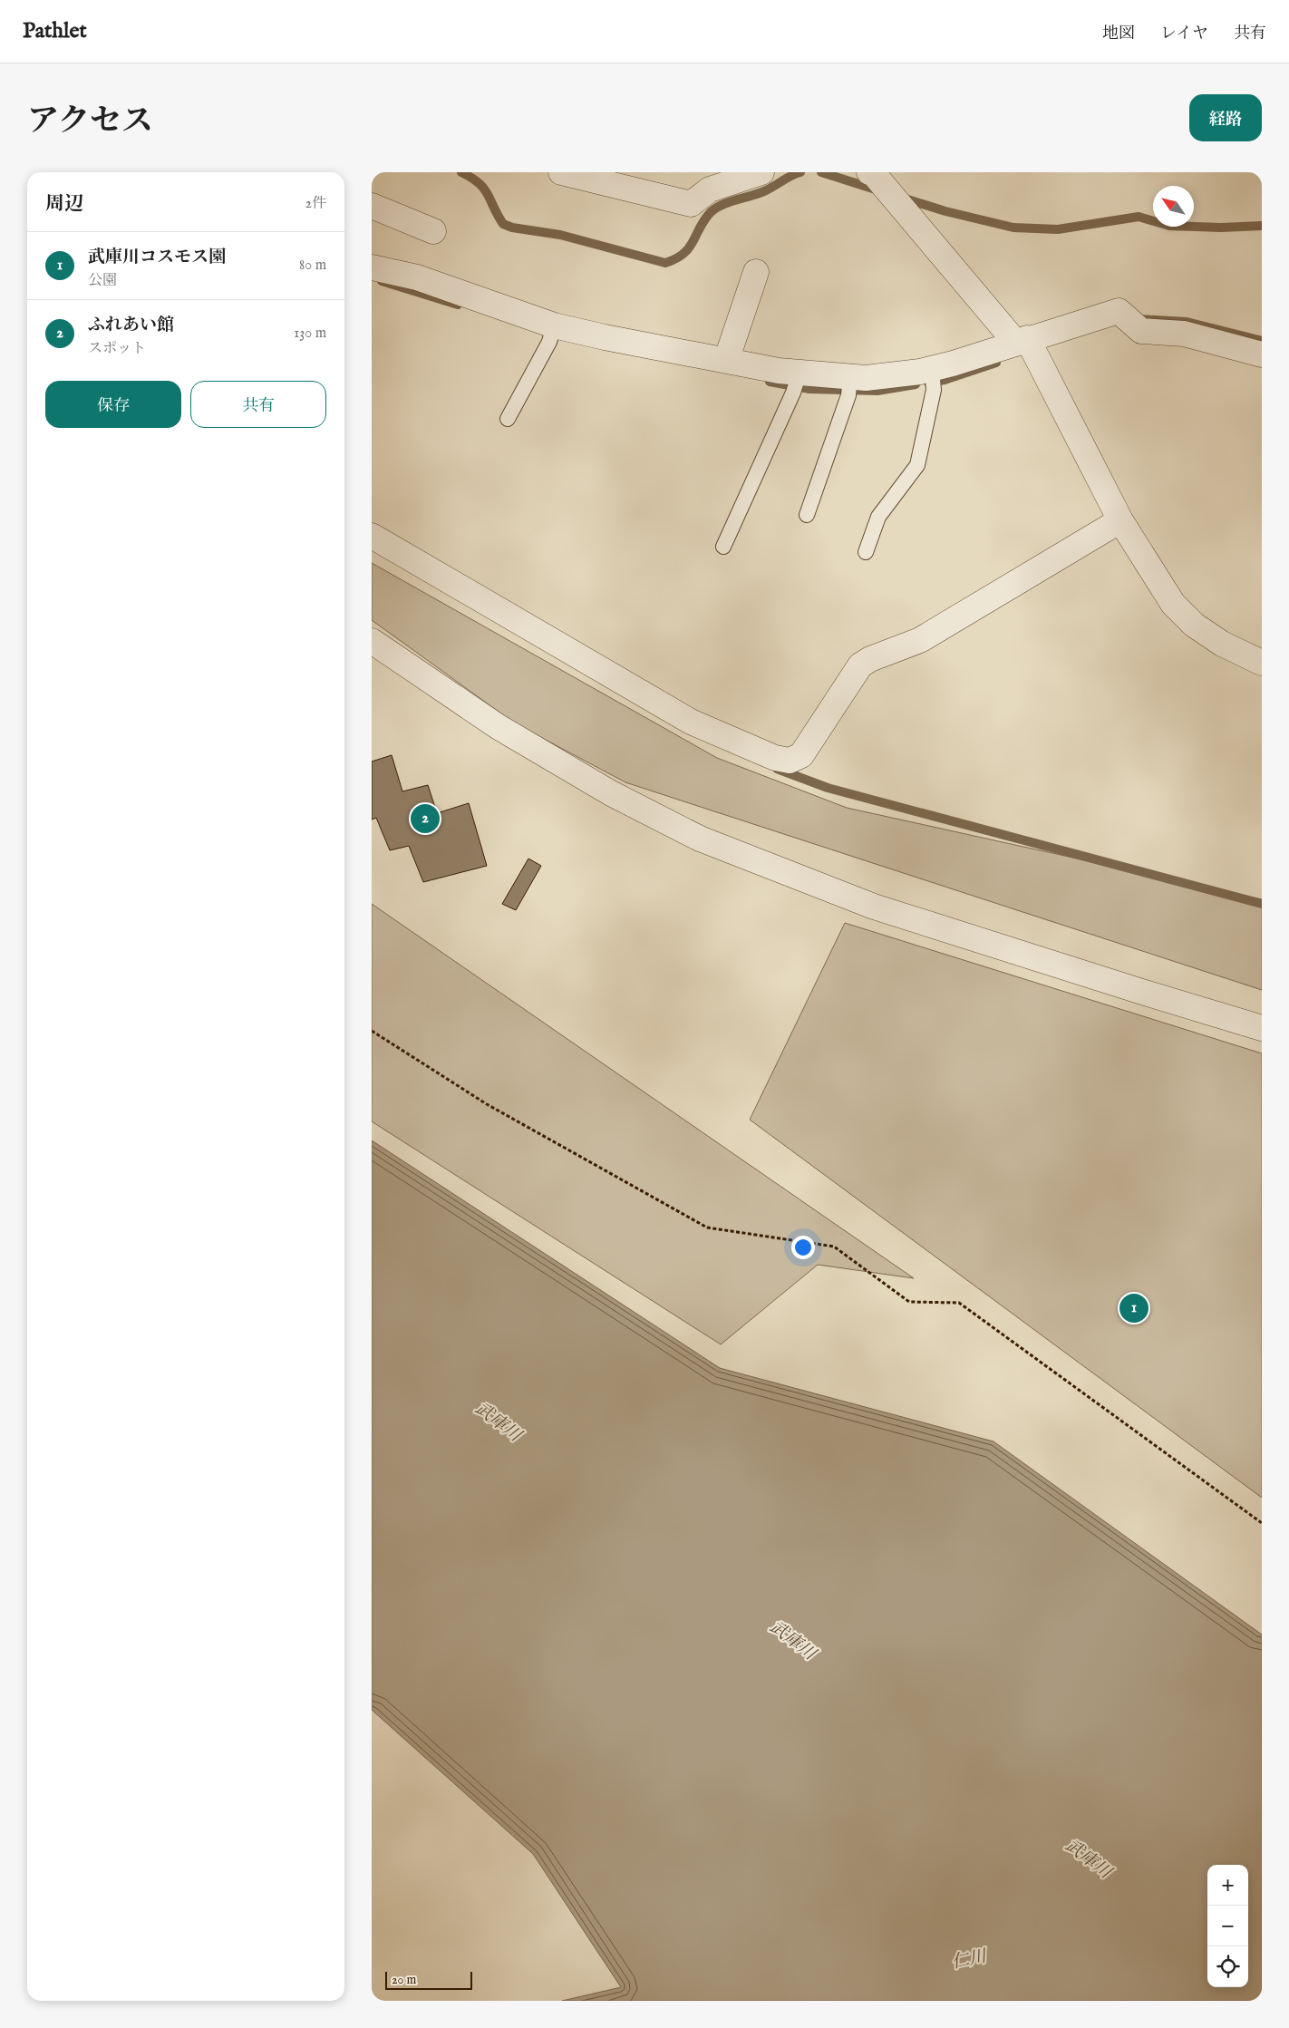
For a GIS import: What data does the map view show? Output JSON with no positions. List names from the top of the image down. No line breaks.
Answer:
{"water":["武庫川","仁川"],"scale_bar":"20 m","north":"top left","page":{"header":"Pathlet","nav":["地図","レイヤ","共有"],"title":"アクセス","buttons":["経路",["保存","共有"]],"heading":["周辺","2件"],"list":[{"mark":"1","name":"武庫川コスモス園","note":"公園","value":"80 m"},{"mark":"2","name":"ふれあい館","note":"スポット","value":"130 m"}],"pins":["2","1"],"map_buttons":["+","−"],"scale":"20 m"}}
